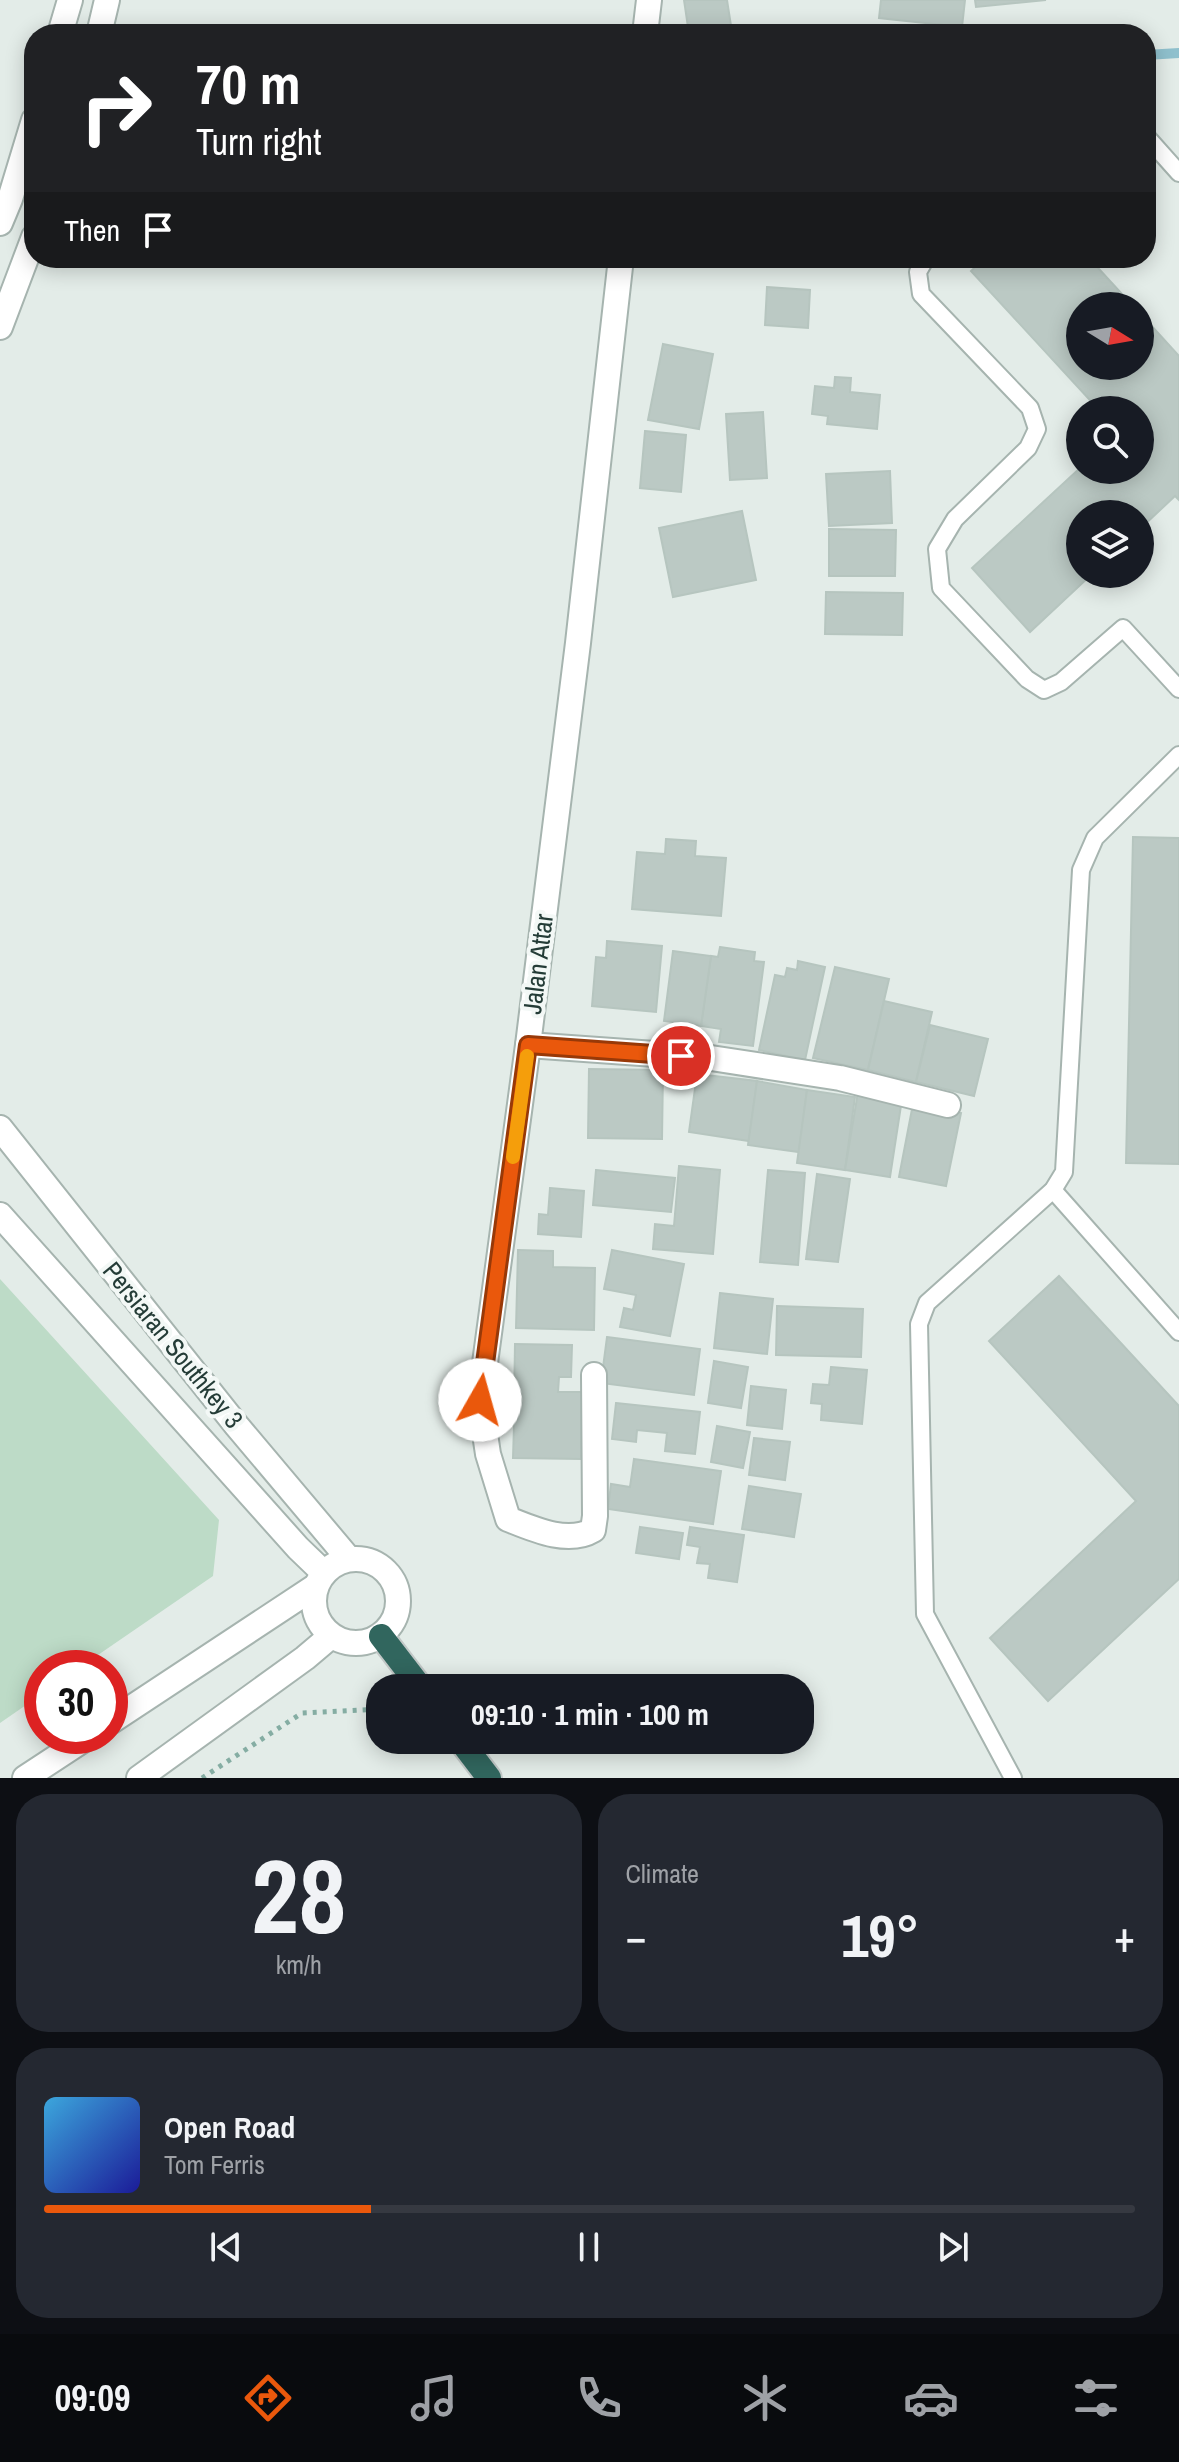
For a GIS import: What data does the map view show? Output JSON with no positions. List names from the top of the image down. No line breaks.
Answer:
{"streets":{"street":["Jalan Attar","Persiaran Southkey 3"]},"north":"right","page":{"turn":["70 m","Turn right"],"then":"Then","limit":"30","trip":"09:10 · 1 min · 100 m","tile":[["28","km/h"],"Climate"],"heat":["−","19°","+"],"song":["Open Road","Tom Ferris"],"tabs":"09:09"}}
